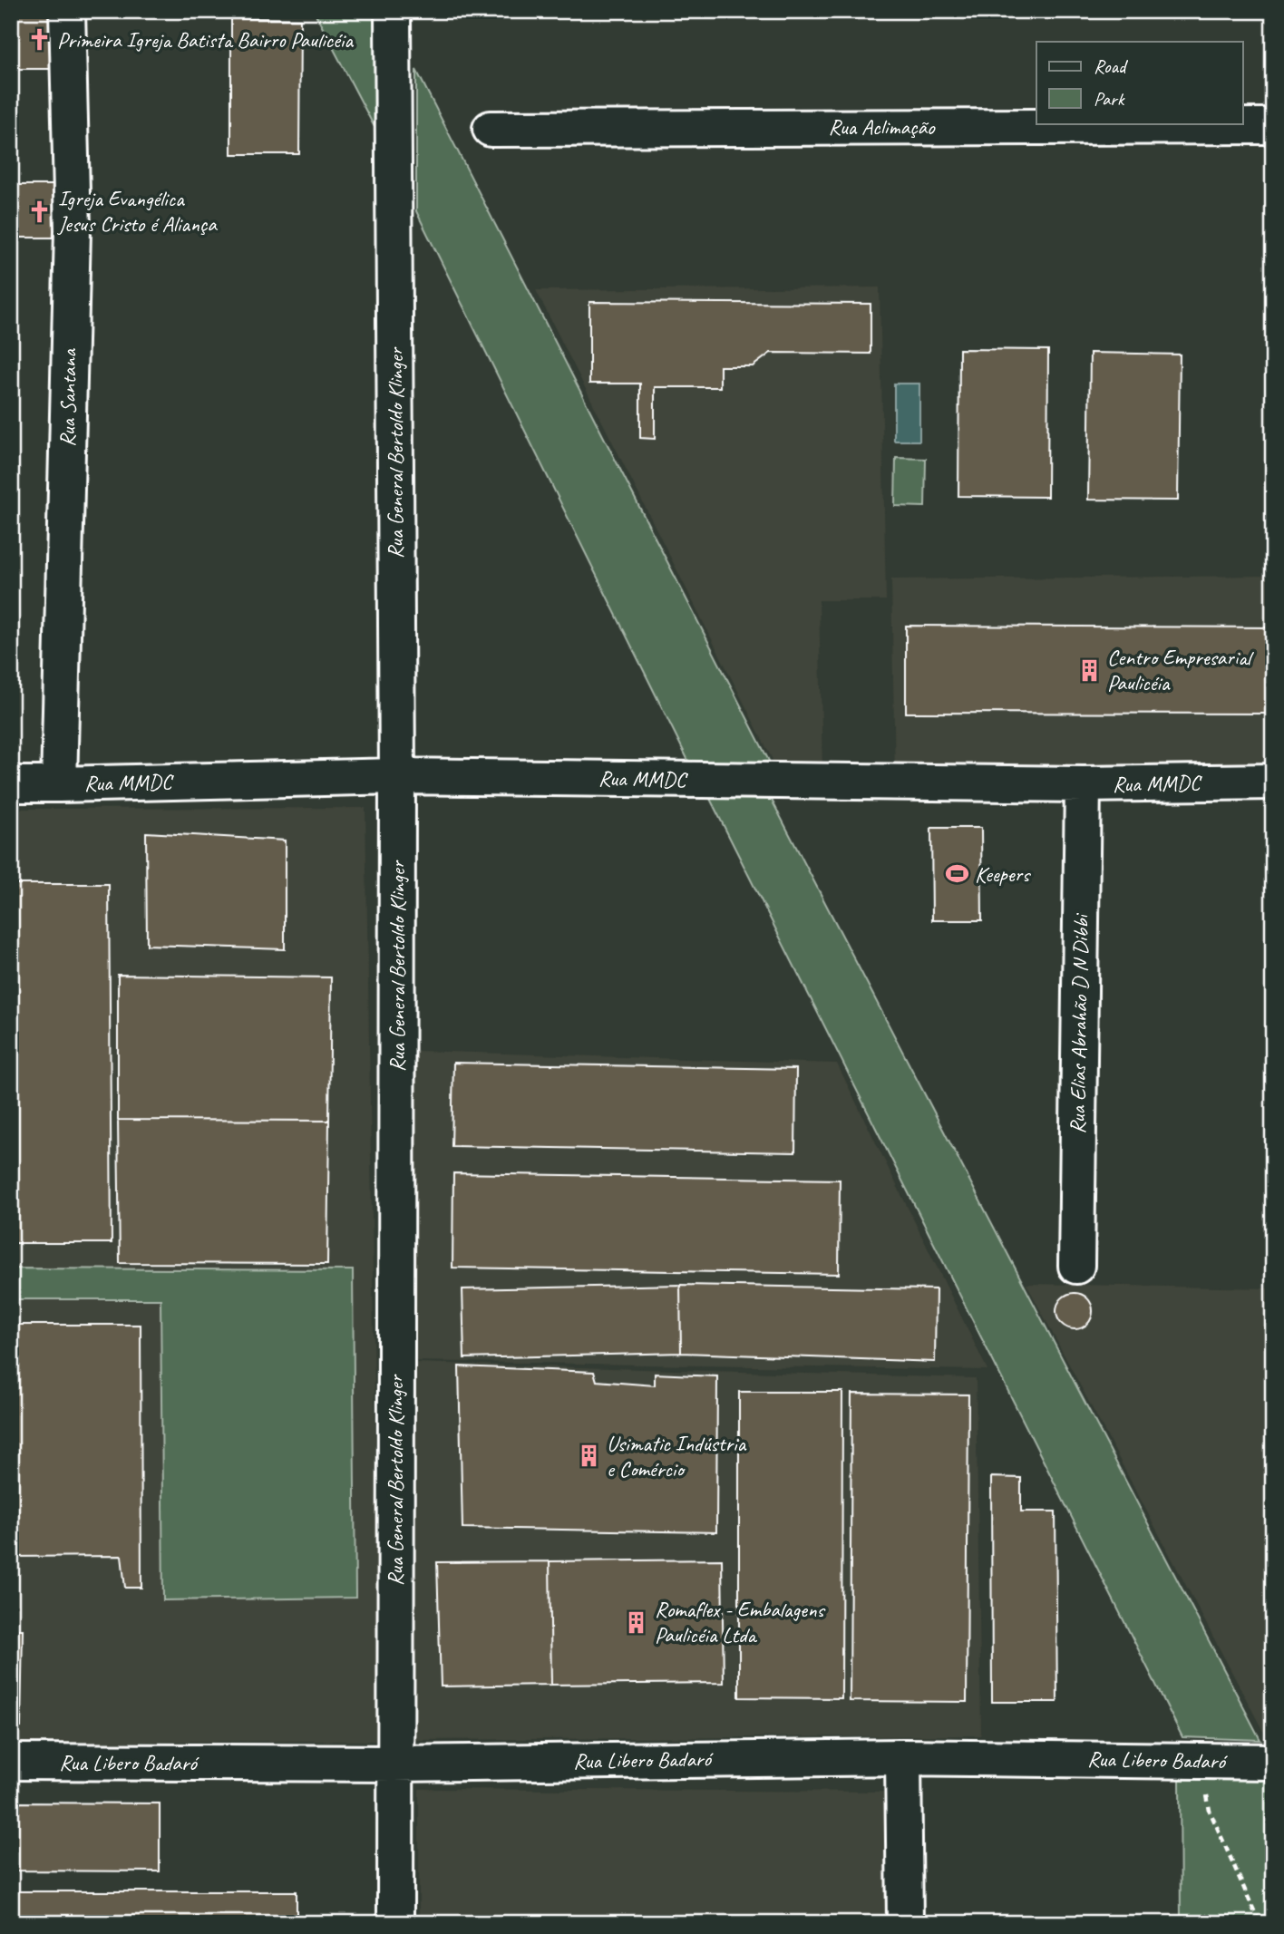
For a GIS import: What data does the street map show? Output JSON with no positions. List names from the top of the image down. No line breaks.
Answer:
{"streets":{"street":["Rua Aclimação","Rua Santana","Rua General Bertoldo Klinger","Rua MMDC","Rua Elias Abrahão D N Dibbi","Rua Libero Badaró"]},"crossings":[["Rua Santana","Rua MMDC"],["Rua General Bertoldo Klinger","Rua MMDC"],["Rua General Bertoldo Klinger","Rua Libero Badaró"],["Rua MMDC","Rua Elias Abrahão D N Dibbi"]],"places":{"church":["Primeira Igreja Batista Bairro Paulicéia","Igreja Evangélica Jesus Cristo é Aliança"],"building":["Centro Empresarial Paulicéia","Usimatic Indústria e Comércio","Romaflex - Embalagens Paulicéia Ltda"],"sports":["Keepers"]},"legend":["Road","Park"]}
